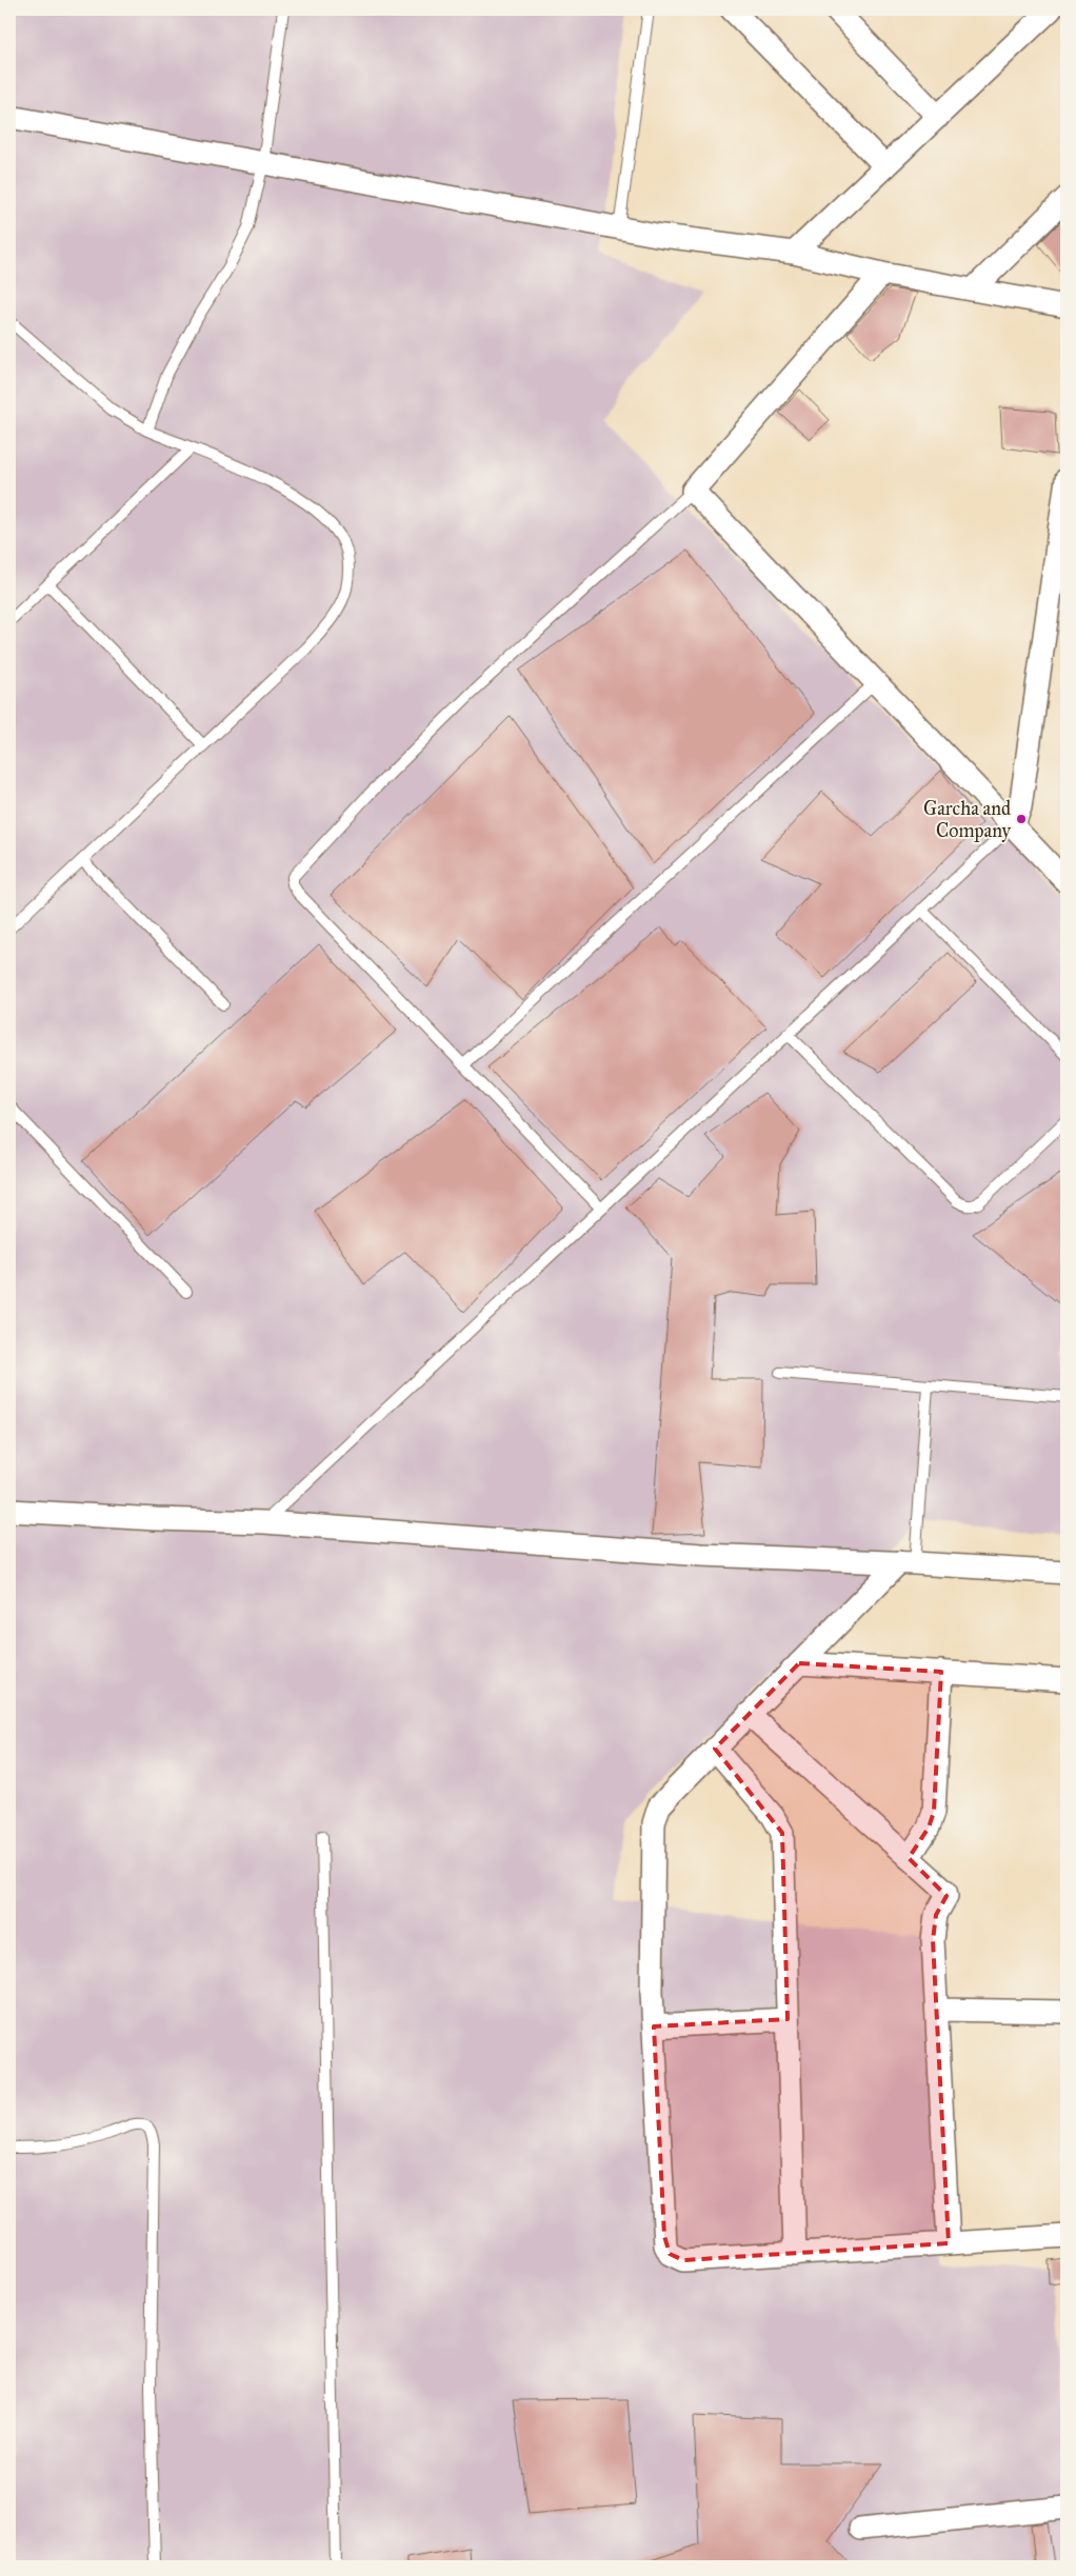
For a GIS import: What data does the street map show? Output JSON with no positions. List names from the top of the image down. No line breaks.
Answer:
{"places":["Garcha and Company"]}
